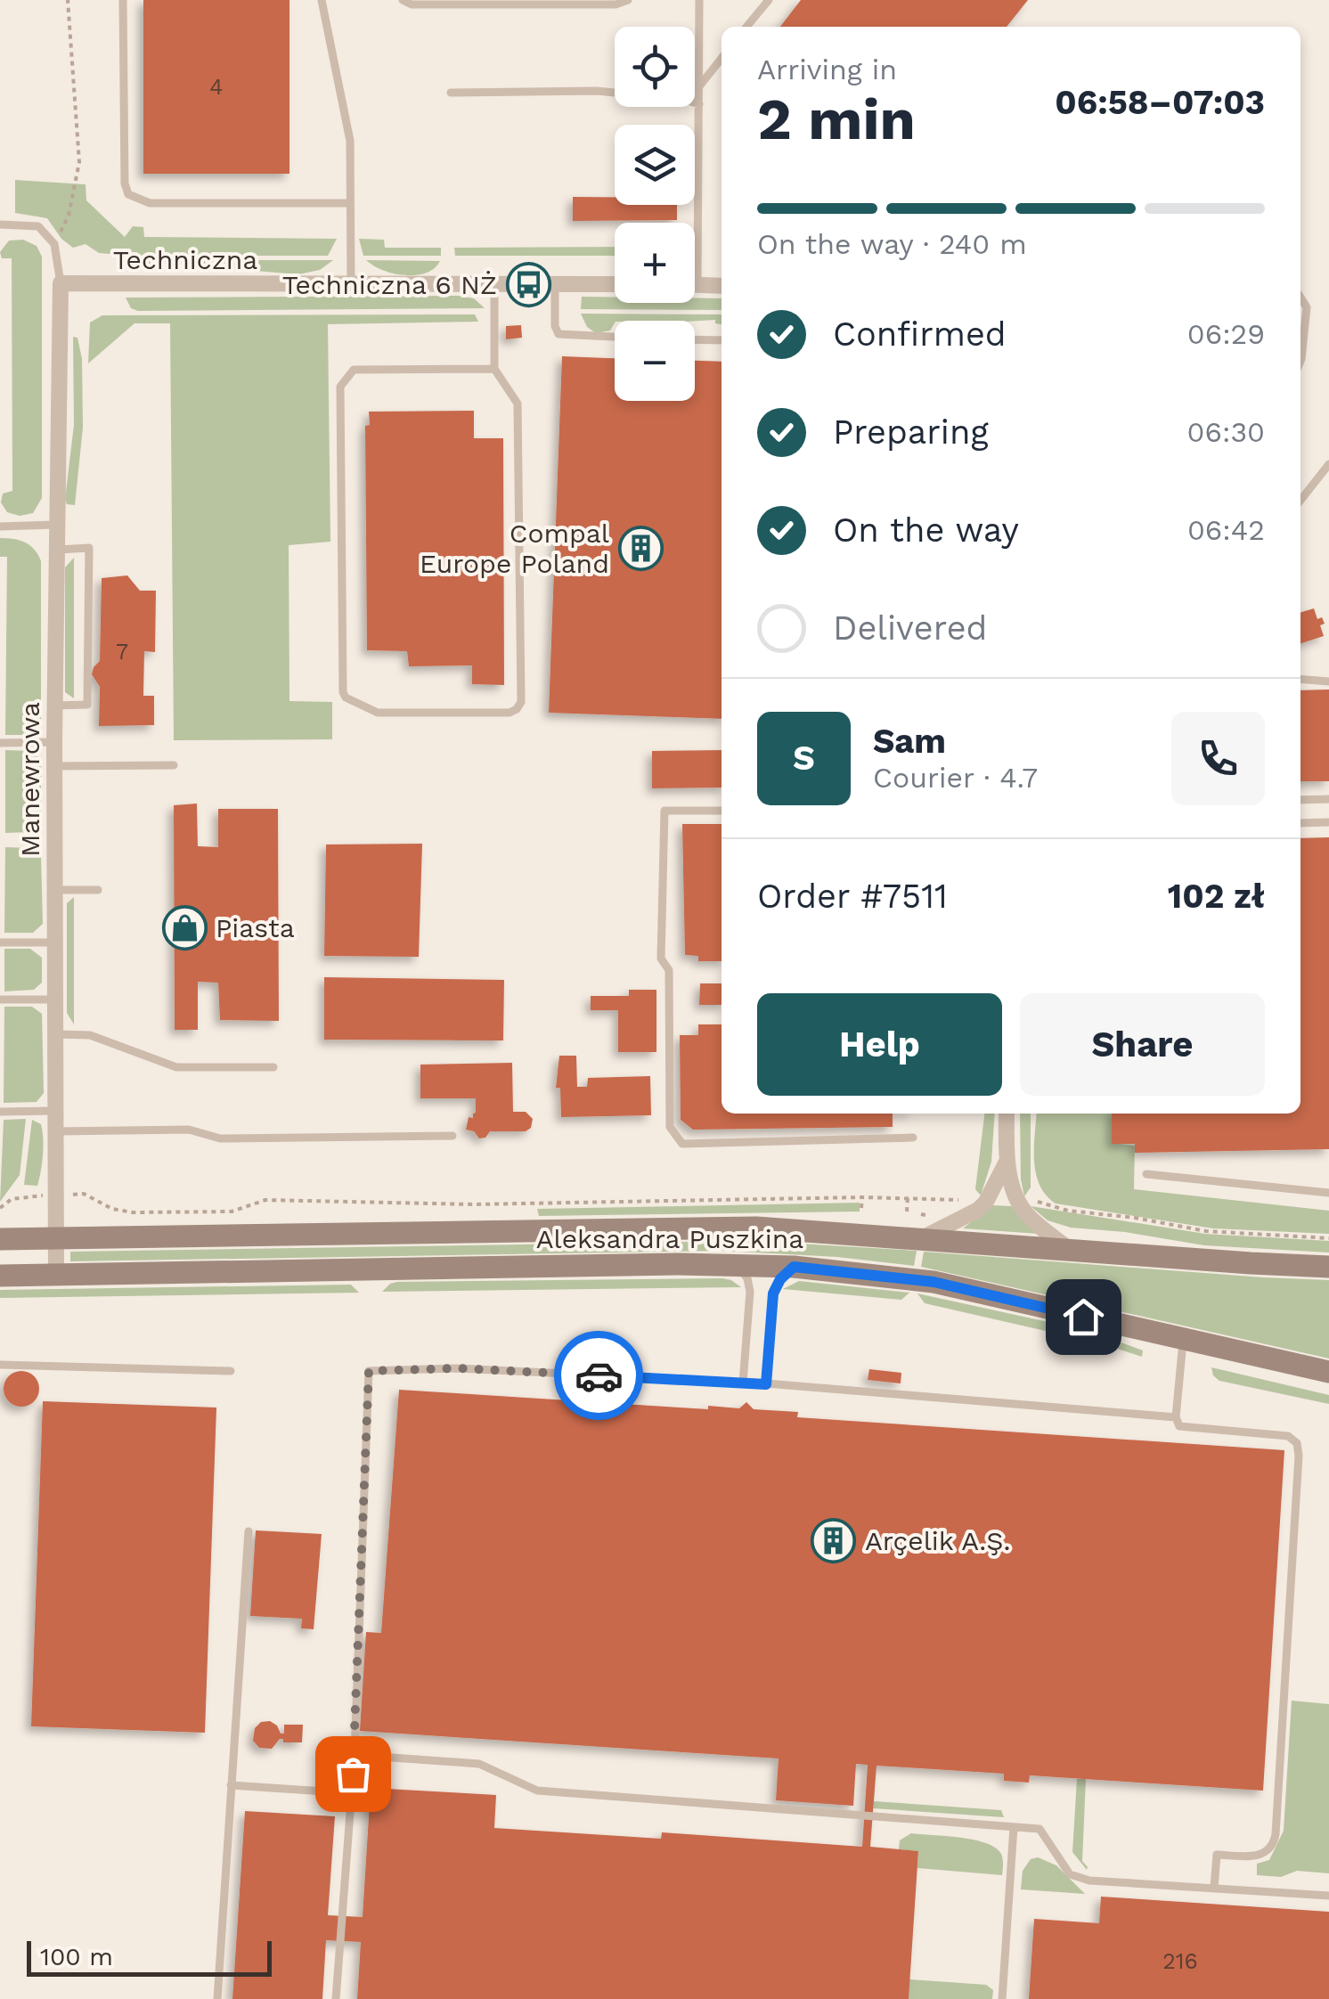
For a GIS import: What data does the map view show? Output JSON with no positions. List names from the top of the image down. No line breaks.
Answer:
{"streets":{"main road":["Aleksandra Puszkina"],"street":["Techniczna","Manewrowa"]},"crossings":[["Techniczna","Manewrowa"],["Manewrowa","Aleksandra Puszkina"]],"places":{"bus stop":["Techniczna 6 NŻ"],"building":["Compal Europe Poland","Arçelik A.Ş."],"shop":["Piasta"]},"house_numbers":["4","7","216"],"scale_bar":"100 m","page":{"map_buttons":["+","−"],"heading":["2 min","Arriving in","06:58–07:03"],"panel":["Sam","Courier · 4.7","Order #7511","102 zł"],"bar":"On the way · 240 m","list":[["Confirmed","06:29"],["Preparing","06:30"],["On the way","06:42"],"Delivered"],"round":"S","buttons":["Help","Share"],"scale":"100 m"}}
